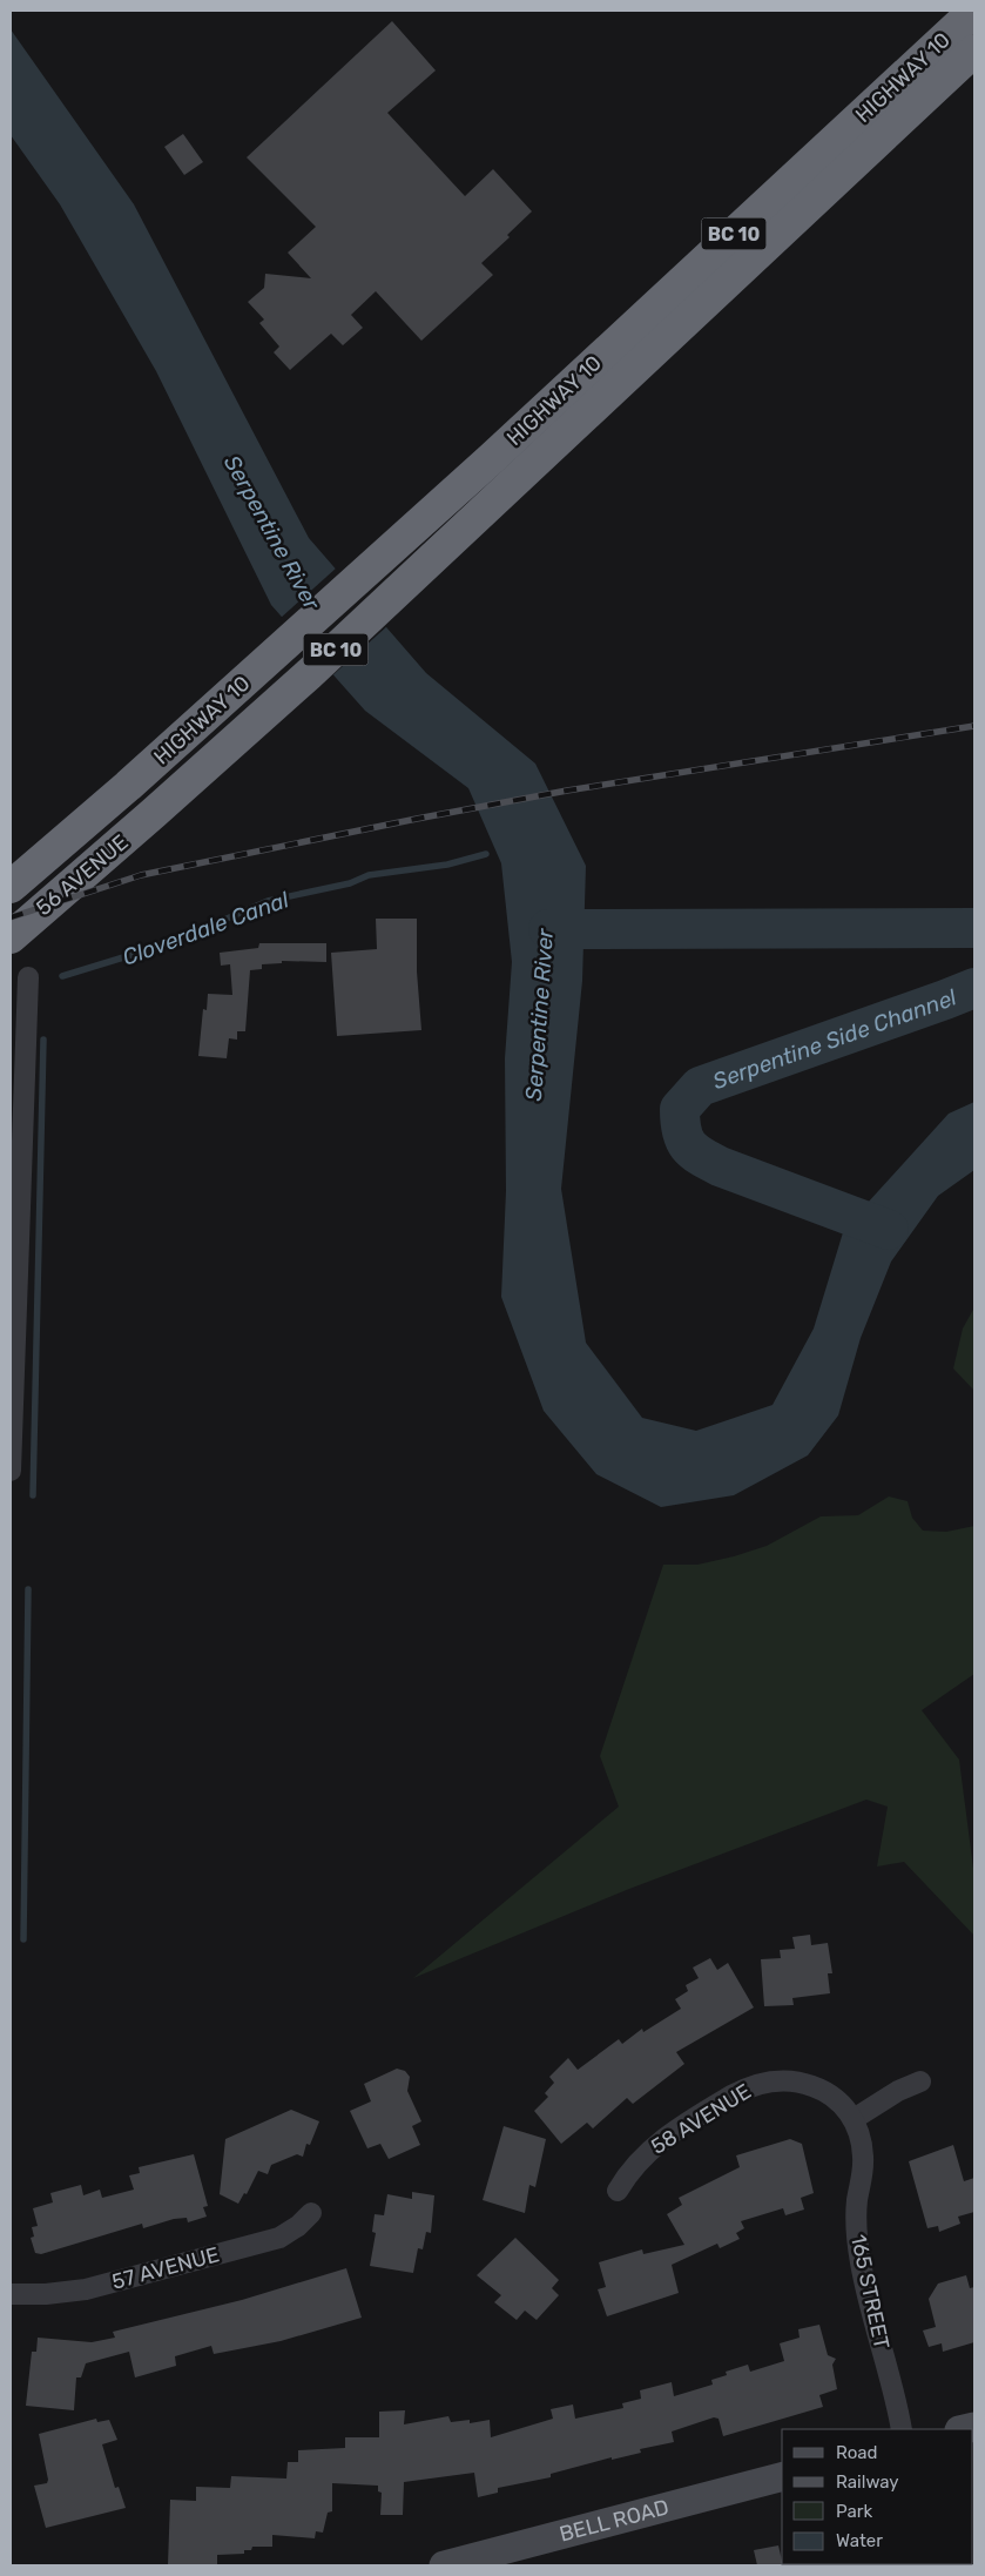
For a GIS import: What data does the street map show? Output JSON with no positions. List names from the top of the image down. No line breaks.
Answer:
{"streets":{"highway":["HIGHWAY 10","BC 10","56 AVENUE"],"street":["58 AVENUE","57 AVENUE","165 STREET","BELL ROAD"]},"crossings":[["HIGHWAY 10","56 AVENUE"],["58 AVENUE","165 STREET"]],"water":["Serpentine River","Cloverdale Canal","Serpentine Side Channel"],"legend":["Road","Railway","Park","Water"]}
